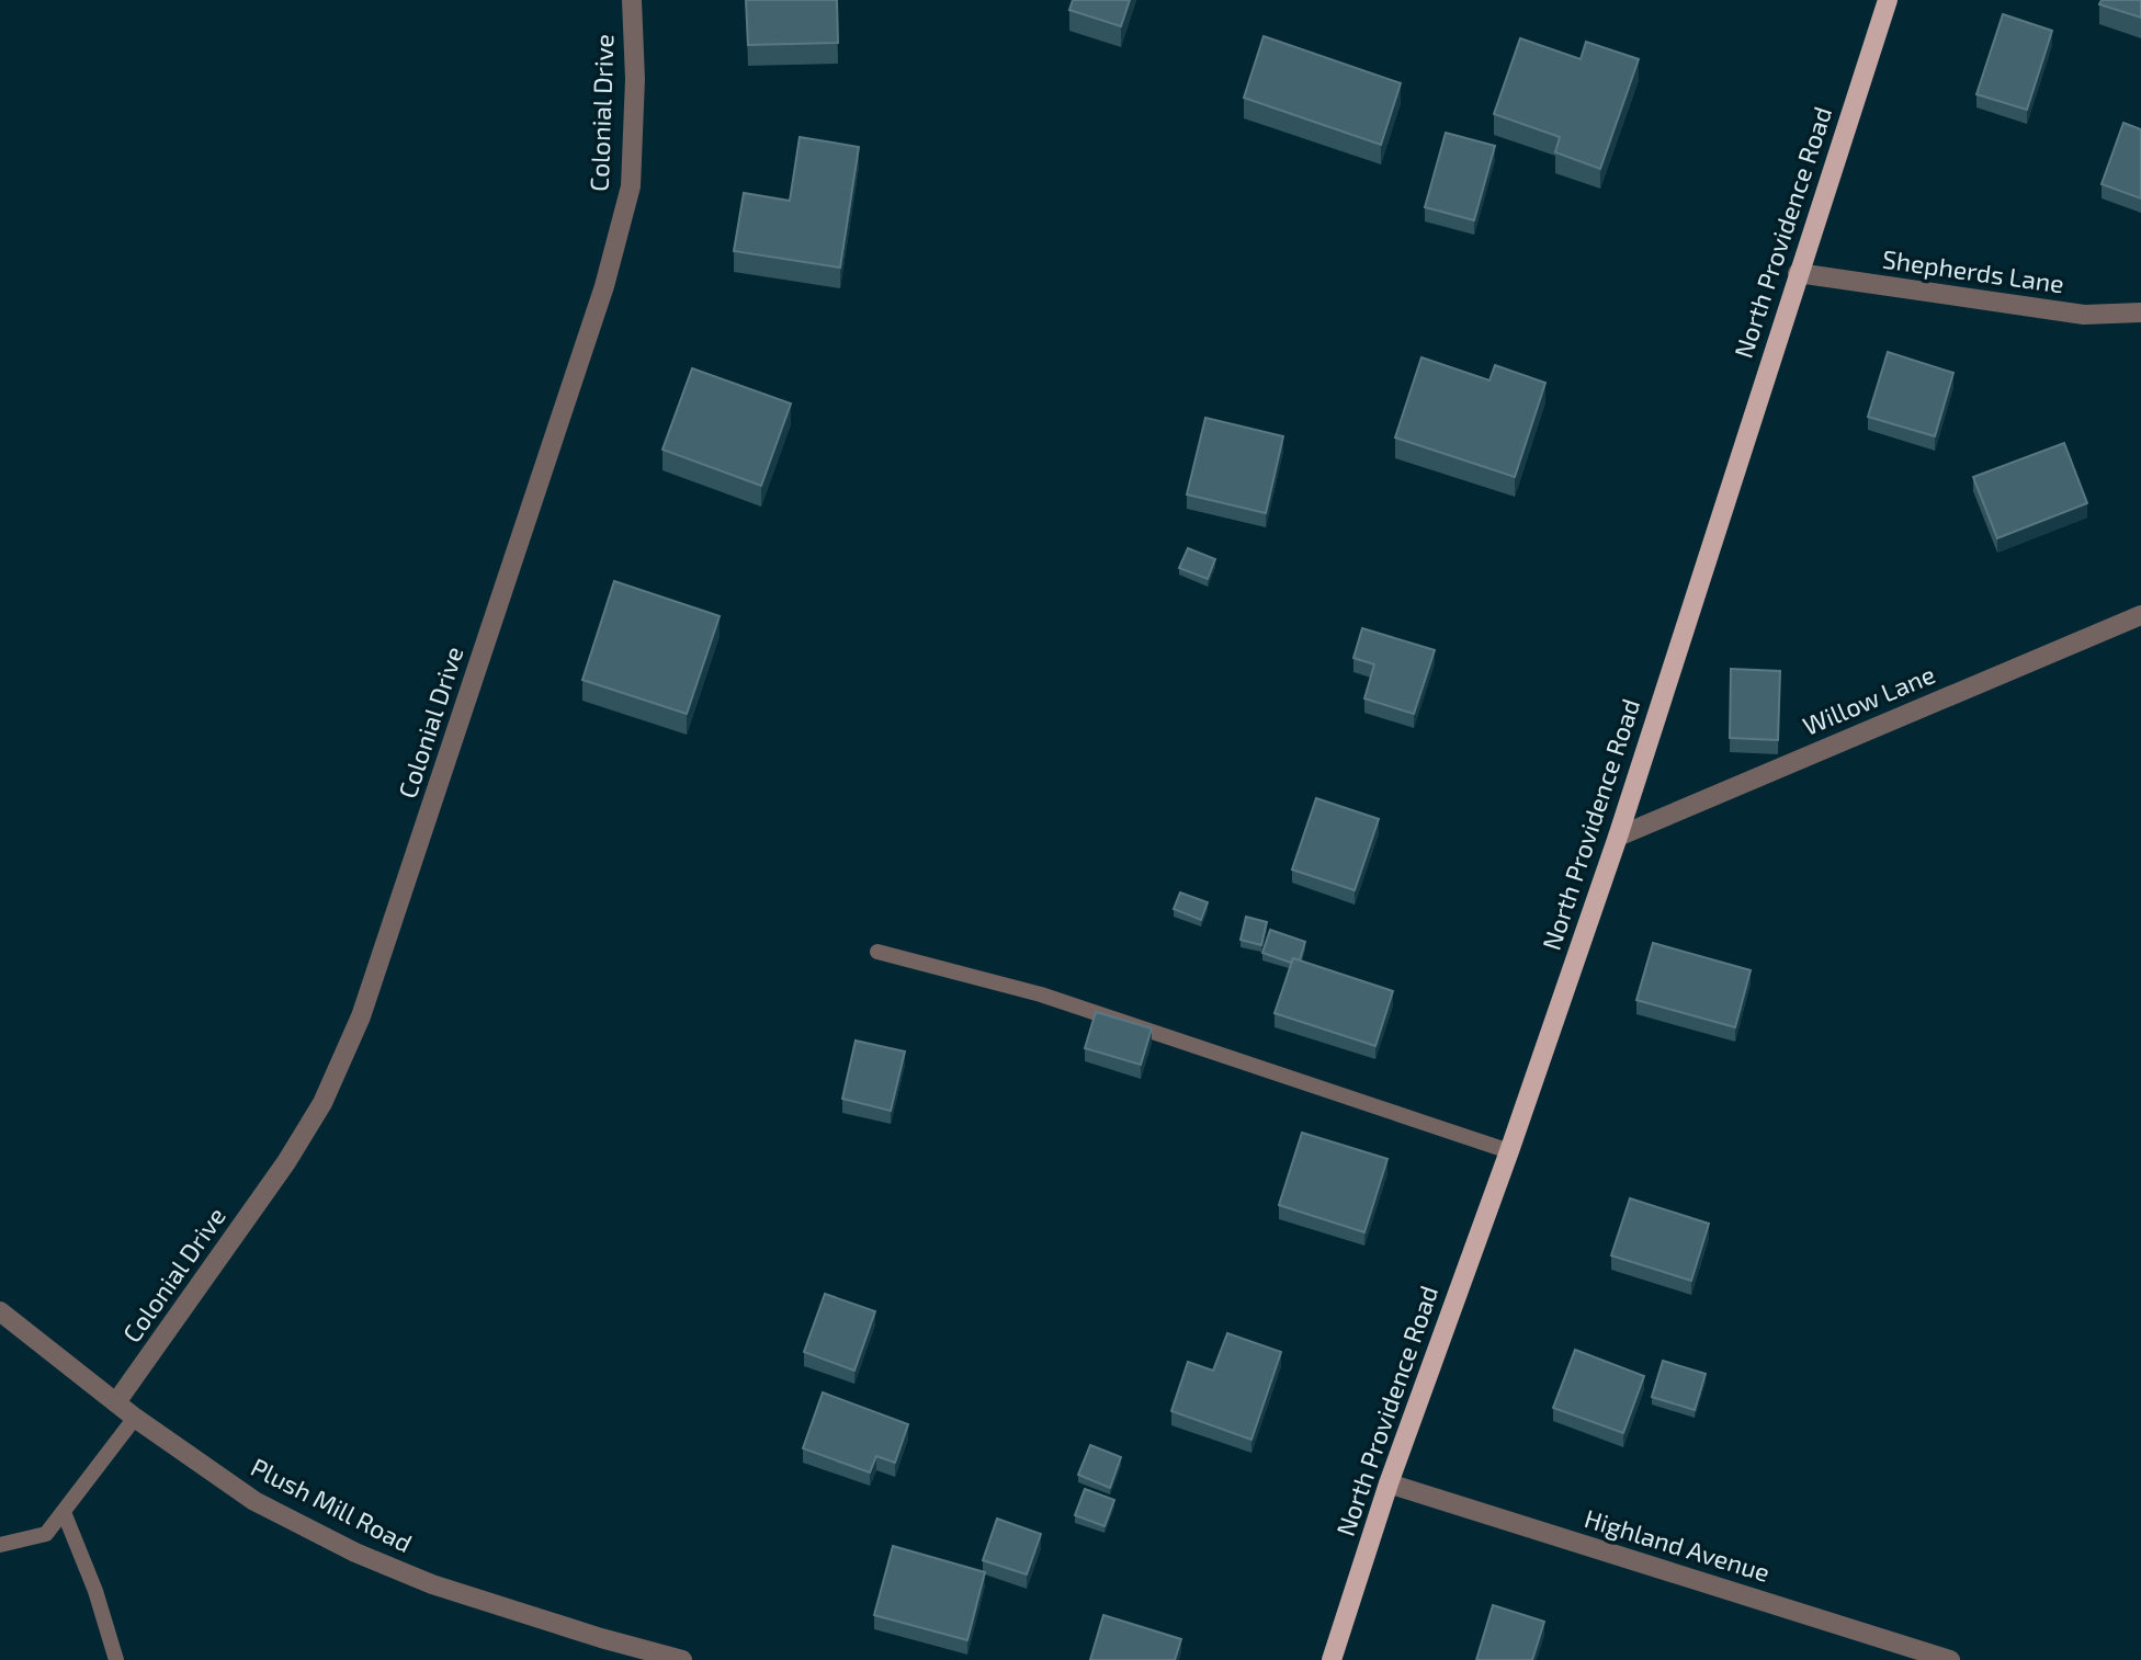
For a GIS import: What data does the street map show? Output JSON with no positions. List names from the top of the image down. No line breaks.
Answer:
{"streets":{"main road":["North Providence Road"],"street":["Colonial Drive","Shepherds Lane","Willow Lane","Plush Mill Road","Highland Avenue"]},"crossings":[["Colonial Drive","Plush Mill Road"],["North Providence Road","Shepherds Lane"],["North Providence Road","Willow Lane"],["North Providence Road","Highland Avenue"]]}
